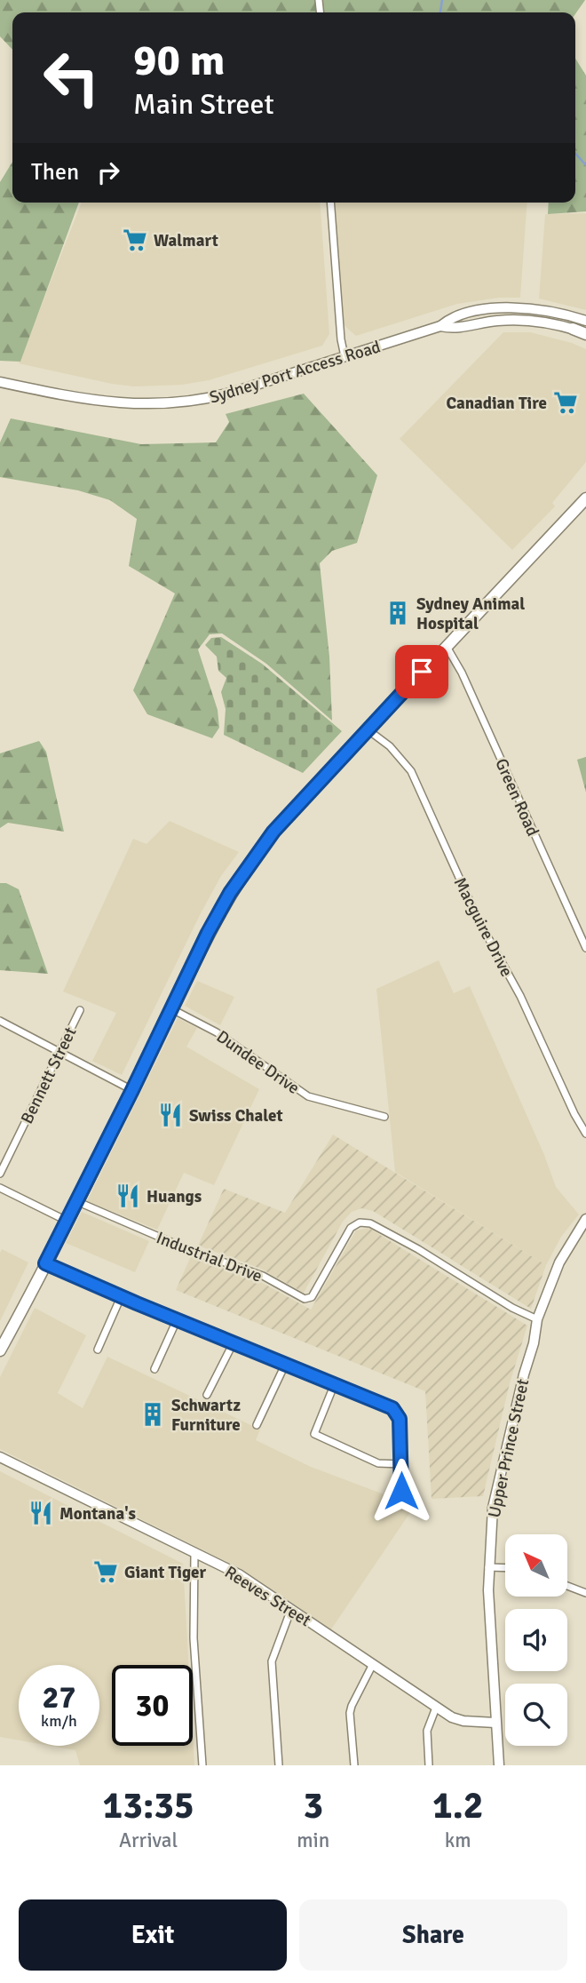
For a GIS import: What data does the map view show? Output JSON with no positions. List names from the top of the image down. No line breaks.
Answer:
{"streets":{"street":["Sydney Port Access Road","Green Road","Macguire Drive","Dundee Drive","Bennett Street","Industrial Drive","Upper Prince Street","Reeves Street"]},"crossings":[["Industrial Drive","Upper Prince Street"],["Upper Prince Street","Reeves Street"]],"places":{"supermarket":["Walmart","Canadian Tire","Giant Tiger"],"building":["Sydney Animal Hospital","Schwartz Furniture"],"restaurant":["Swiss Chalet","Huangs","Montana's"]},"north":"top left","page":{"turn":["90 m","Main Street"],"then":"Then","speed":"27 km/h","limit":"30","eta":["13:35","Arrival","3","min","1.2","km"],"buttons":["Exit","Share"]}}
